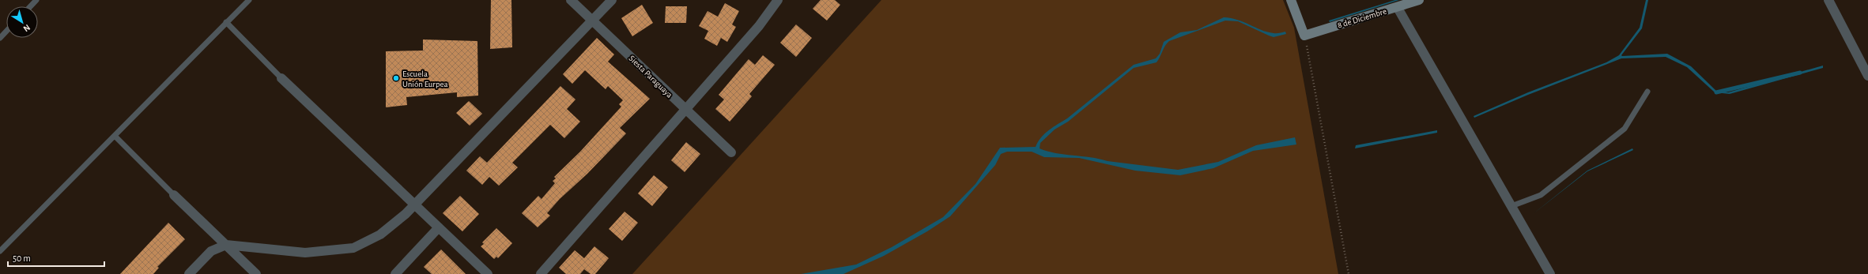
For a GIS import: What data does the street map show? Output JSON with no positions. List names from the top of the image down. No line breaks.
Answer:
{"streets":{"street":["8 de Diciembre","Siesta Paraguaya"]},"places":["Escuela Unión Eurpea"],"scale_bar":"50 m","north":"bottom right"}
